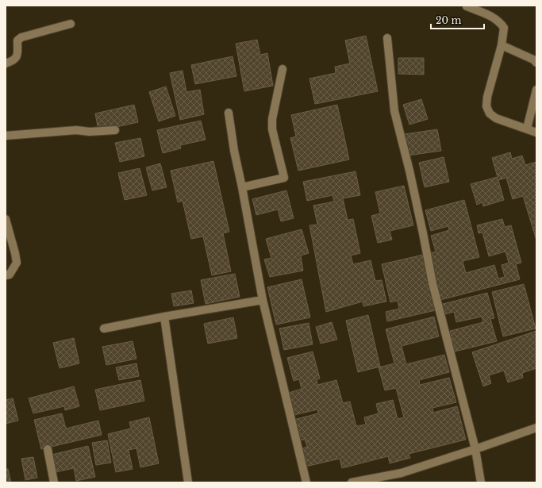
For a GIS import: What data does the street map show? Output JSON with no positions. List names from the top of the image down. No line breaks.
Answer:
{"scale_bar":"20 m"}
